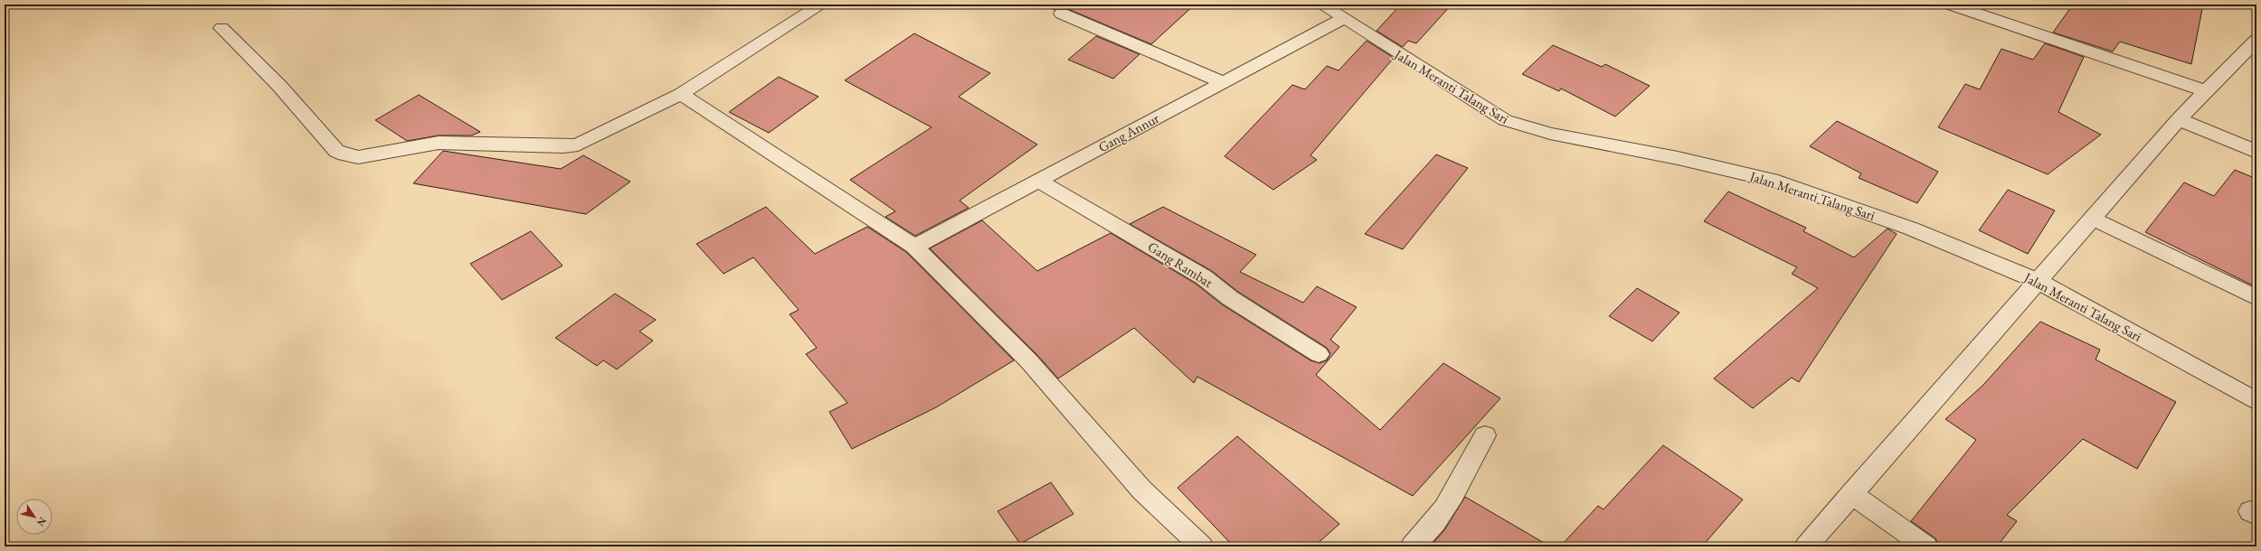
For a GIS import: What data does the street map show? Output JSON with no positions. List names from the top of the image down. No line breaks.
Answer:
{"streets":{"street":["Jalan Meranti Talang Sari","Gang Annur","Gang Rambat"]},"crossings":[["Jalan Meranti Talang Sari","Gang Annur"],["Gang Annur","Gang Rambat"]],"north":"bottom right"}
